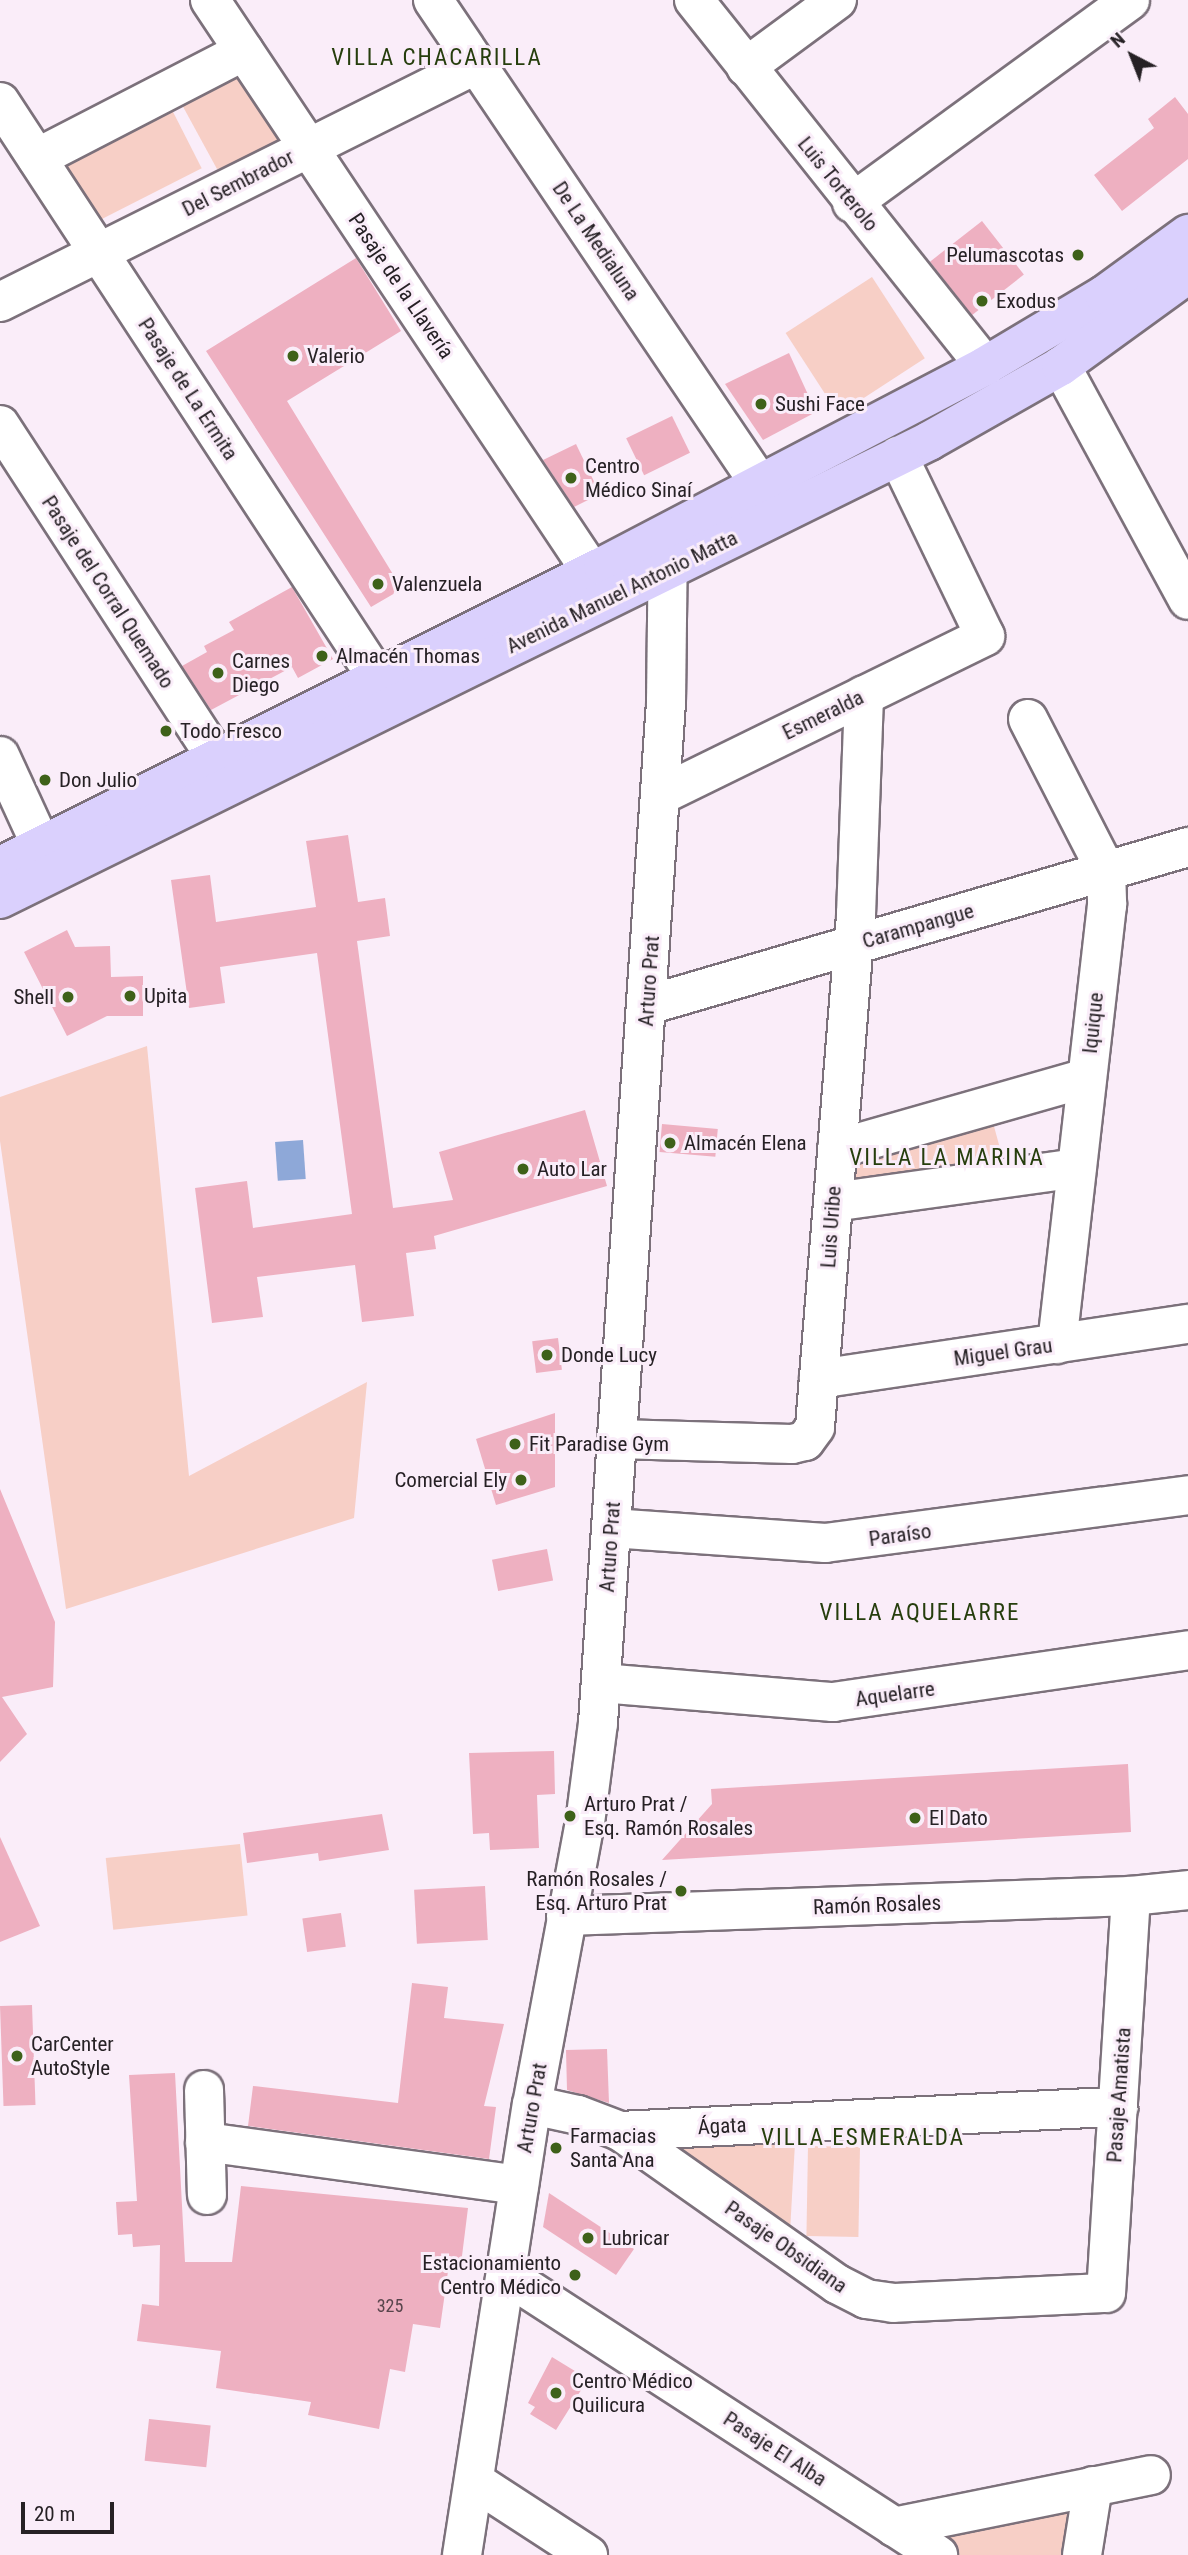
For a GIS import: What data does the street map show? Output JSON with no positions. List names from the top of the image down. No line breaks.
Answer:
{"streets":{"main road":["Avenida Manuel Antonio Matta"],"street":["Del Sembrador","Luis Torterolo","De La Medialuna","Pasaje de la Llavería","Pasaje de La Ermita","Pasaje del Corral Quemado","Esmeralda","Carampangue","Arturo Prat","Iquique","Luis Uribe","Miguel Grau","Paraíso","Aquelarre","Ramón Rosales","Pasaje Amatista","Ágata","Pasaje Obsidiana","Pasaje El Alba"]},"crossings":[["Del Sembrador","De La Medialuna"],["Del Sembrador","Pasaje de la Llavería"],["Del Sembrador","Pasaje de La Ermita"],["Luis Torterolo","Avenida Manuel Antonio Matta"],["De La Medialuna","Avenida Manuel Antonio Matta"],["Pasaje de la Llavería","Avenida Manuel Antonio Matta"],["Pasaje de La Ermita","Avenida Manuel Antonio Matta"],["Pasaje del Corral Quemado","Avenida Manuel Antonio Matta"],["Avenida Manuel Antonio Matta","Esmeralda"],["Avenida Manuel Antonio Matta","Arturo Prat"],["Esmeralda","Arturo Prat"],["Esmeralda","Luis Uribe"],["Carampangue","Arturo Prat"],["Carampangue","Iquique"],["Carampangue","Luis Uribe"],["Arturo Prat","Luis Uribe"],["Arturo Prat","Paraíso"],["Arturo Prat","Aquelarre"],["Arturo Prat","Ramón Rosales"],["Arturo Prat","Pasaje Obsidiana"],["Arturo Prat","Pasaje El Alba"],["Iquique","Miguel Grau"],["Luis Uribe","Miguel Grau"],["Ramón Rosales","Pasaje Amatista"],["Pasaje Amatista","Ágata"],["Pasaje Amatista","Pasaje Obsidiana"],["Ágata","Pasaje Obsidiana"]],"districts":["VILLA CHACARILLA","VILLA LA MARINA","VILLA AQUELARRE","VILLA ESMERALDA"],"places":["Pelumascotas","Exodus","Valerio","Sushi Face","Centro Médico Sinaí","Valenzuela","Almacén Thomas","Carnes Diego","Todo Fresco","Don Julio","Upita","Shell","Almacén Elena","Auto Lar","Donde Lucy","Fit Paradise Gym","Comercial Ely","Arturo Prat / Esq. Ramón Rosales","El Dato","Ramón Rosales / Esq. Arturo Prat","CarCenter AutoStyle","Farmacias Santa Ana","Lubricar","Estacionamiento Centro Médico","Centro Médico Quilicura"],"house_numbers":["325"],"scale_bar":"20 m","north":"top left"}
